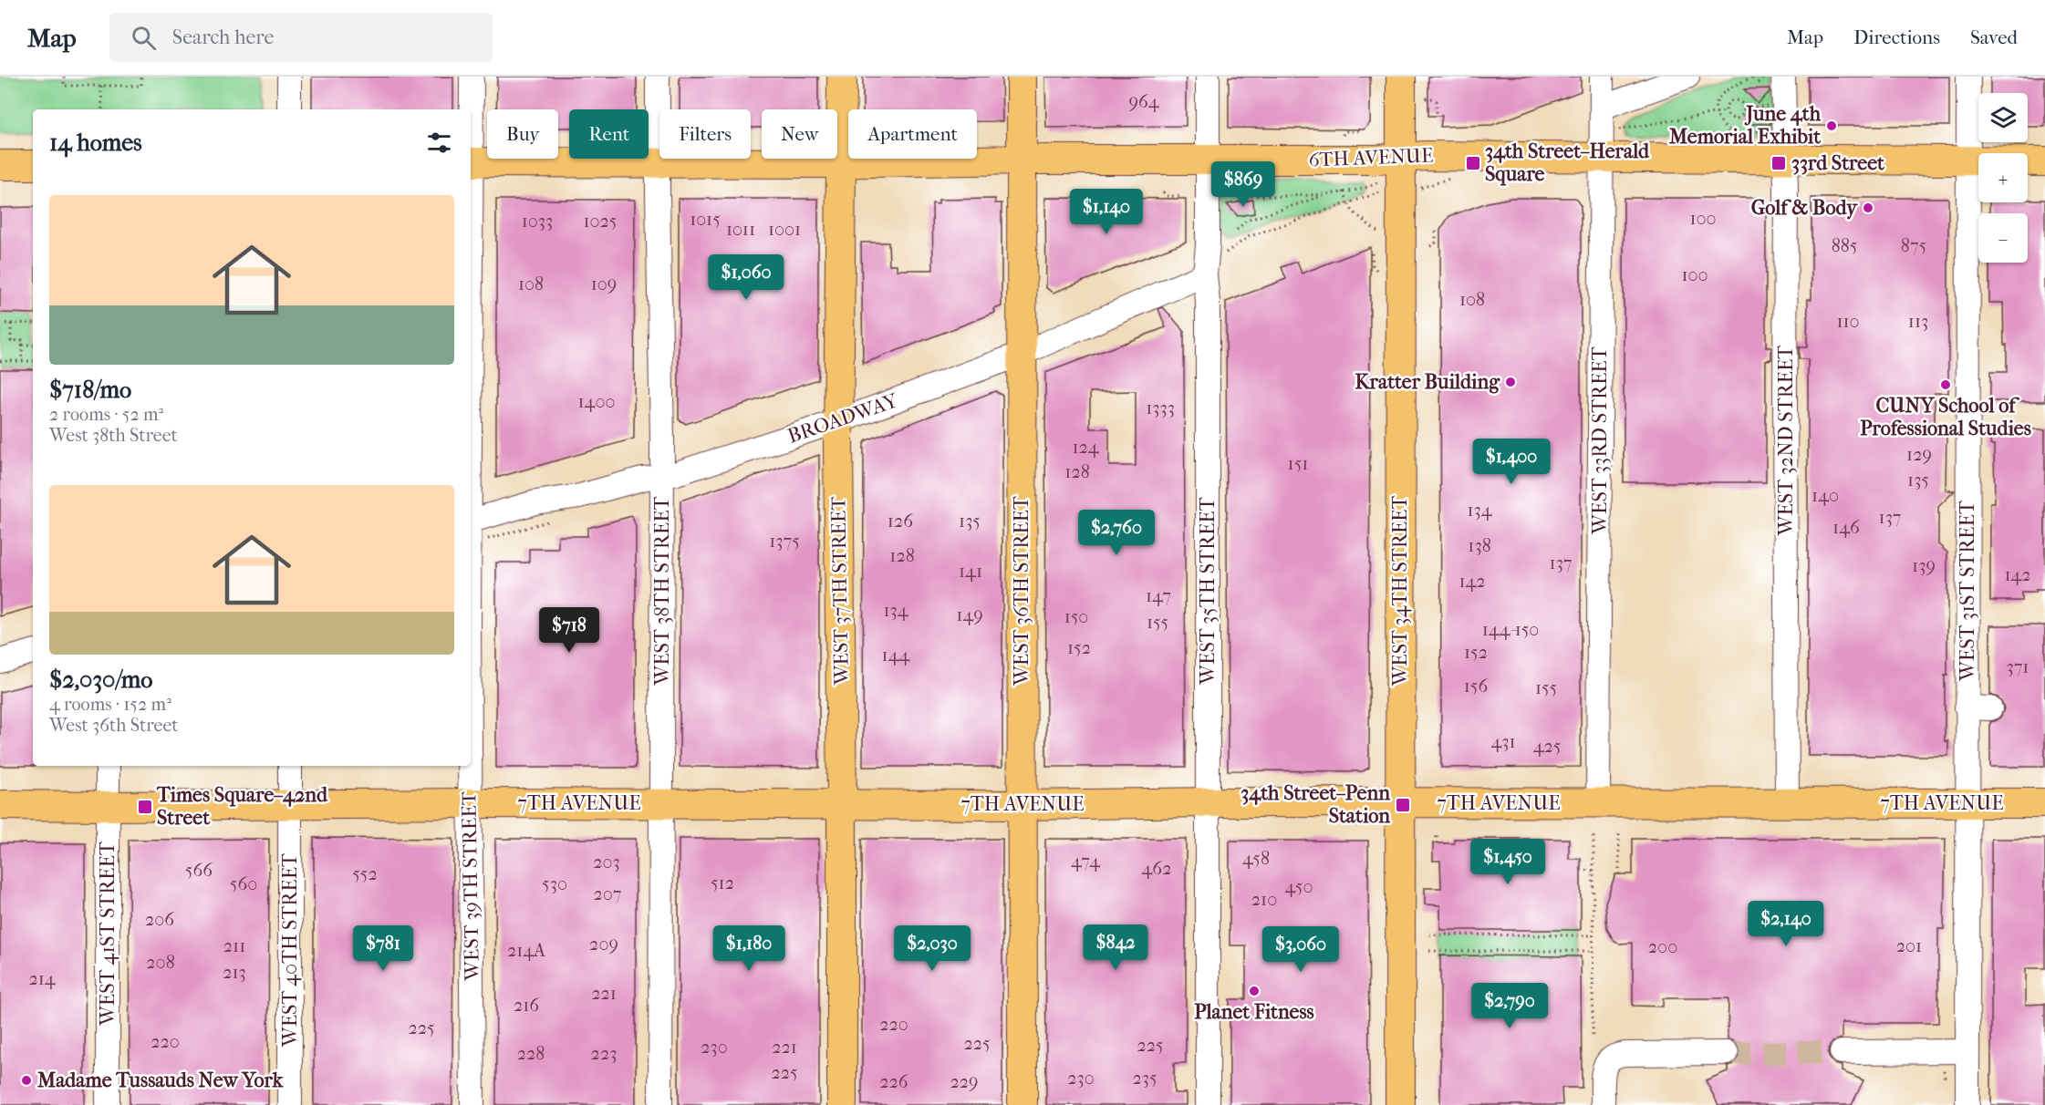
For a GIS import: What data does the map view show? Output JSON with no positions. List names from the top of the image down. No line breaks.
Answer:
{"streets":{"main road":["6TH AVENUE","WEST 37TH STREET","WEST 36TH STREET","WEST 34TH STREET","7TH AVENUE"],"street":["BROADWAY","WEST 33RD STREET","WEST 32ND STREET","WEST 38TH STREET","WEST 35TH STREET","WEST 31ST STREET","WEST 39TH STREET","WEST 41ST STREET","WEST 40TH STREET"]},"crossings":[["6TH AVENUE","WEST 33RD STREET"],["6TH AVENUE","WEST 32ND STREET"],["6TH AVENUE","WEST 38TH STREET"],["6TH AVENUE","WEST 37TH STREET"],["6TH AVENUE","WEST 36TH STREET"],["6TH AVENUE","WEST 35TH STREET"],["6TH AVENUE","WEST 34TH STREET"],["6TH AVENUE","WEST 31ST STREET"],["BROADWAY","WEST 38TH STREET"],["BROADWAY","WEST 37TH STREET"],["BROADWAY","WEST 36TH STREET"],["BROADWAY","WEST 35TH STREET"],["WEST 33RD STREET","7TH AVENUE"],["WEST 32ND STREET","7TH AVENUE"],["WEST 38TH STREET","7TH AVENUE"],["WEST 37TH STREET","7TH AVENUE"],["WEST 36TH STREET","7TH AVENUE"],["WEST 35TH STREET","7TH AVENUE"],["WEST 34TH STREET","7TH AVENUE"],["WEST 31ST STREET","7TH AVENUE"],["7TH AVENUE","WEST 39TH STREET"],["7TH AVENUE","WEST 41ST STREET"],["7TH AVENUE","WEST 40TH STREET"]],"places":{"other":["June 4th Memorial Exhibit","Golf & Body","Kratter Building","CUNY School of Professional Studies","Planet Fitness","Madame Tussauds New York"],"transit":["34th Street–Herald Square","33rd Street","34th Street–Penn Station","Times Square–42nd Street"]},"house_numbers":["964","100","1015","1033","1025","1011","1001","885","875","100","108","109","108","110","113","1400","1333","124","129","151","128","135","140","134","137","126","135","146","1375","138","128","137","139","141","142","142","147","134","149","150","155","144-150","152","152","144","371","156","155","431","425","458","474","203","462","566","552","512","560","530","450","207","210","206","209","211","201","200","214A","208","213","214","221","216","220","225","220","225","225","230","221","228","223","225","230","235","226","229"],"page":{"header":"Map","search":"Search here","nav":["Map","Directions","Saved"],"map_buttons":["+","−"],"chip":["Buy","Rent","Filters","New","Apartment"],"heading":"14 homes","price":["$869","$1,140","$1,060","$1,400","$2,760","$718","$1,450","$2,140","$842","$781","$1,180","$2,030","$3,060","$2,790"],"list":[{"name":"$718/mo","note":"2 rooms · 52 m² · West 38th Street"},{"name":"$2,030/mo","note":"4 rooms · 152 m² · West 36th Street"}]}}
